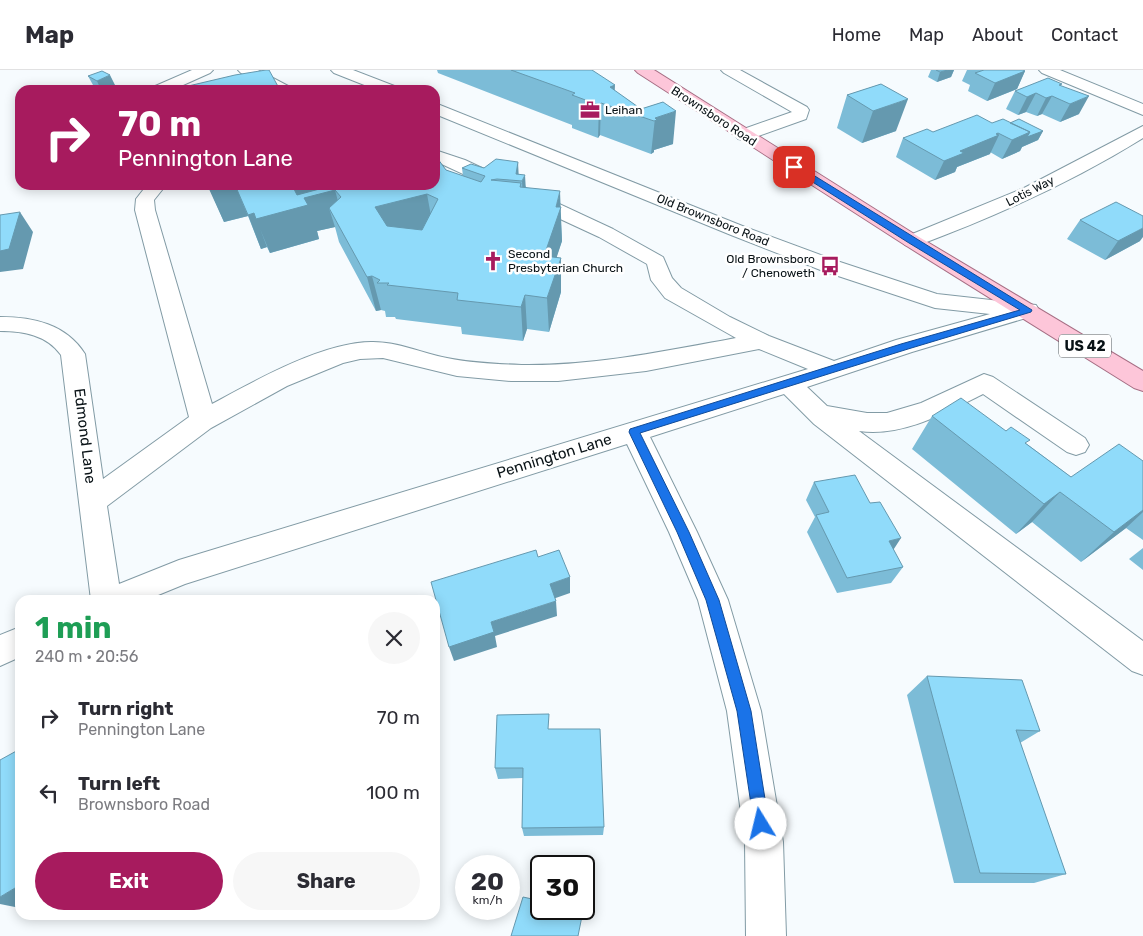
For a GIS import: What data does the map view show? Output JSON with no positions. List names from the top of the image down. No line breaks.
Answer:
{"streets":{"main road":["Brownsboro Road","US 42"],"street":["Lotis Way","Old Brownsboro Road","Edmond Lane","Pennington Lane"]},"crossings":[["Brownsboro Road","Lotis Way"],["Brownsboro Road","Old Brownsboro Road"],["Brownsboro Road","Pennington Lane"],["Old Brownsboro Road","Pennington Lane"]],"places":{"office":["Leihan"],"church":["Second Presbyterian Church"],"bus stop":["Old Brownsboro / Chenoweth"]},"page":{"header":"Map","nav":["Home","Map","About","Contact"],"turn":["70 m","Pennington Lane"],"heading":["1 min","240 m · 20:56"],"list":[{"name":"Turn right","note":"Pennington Lane","value":"70 m"},{"name":"Turn left","note":"Brownsboro Road","value":"100 m"}],"buttons":["Exit","Share"],"speed":"20 km/h","limit":"30"}}
